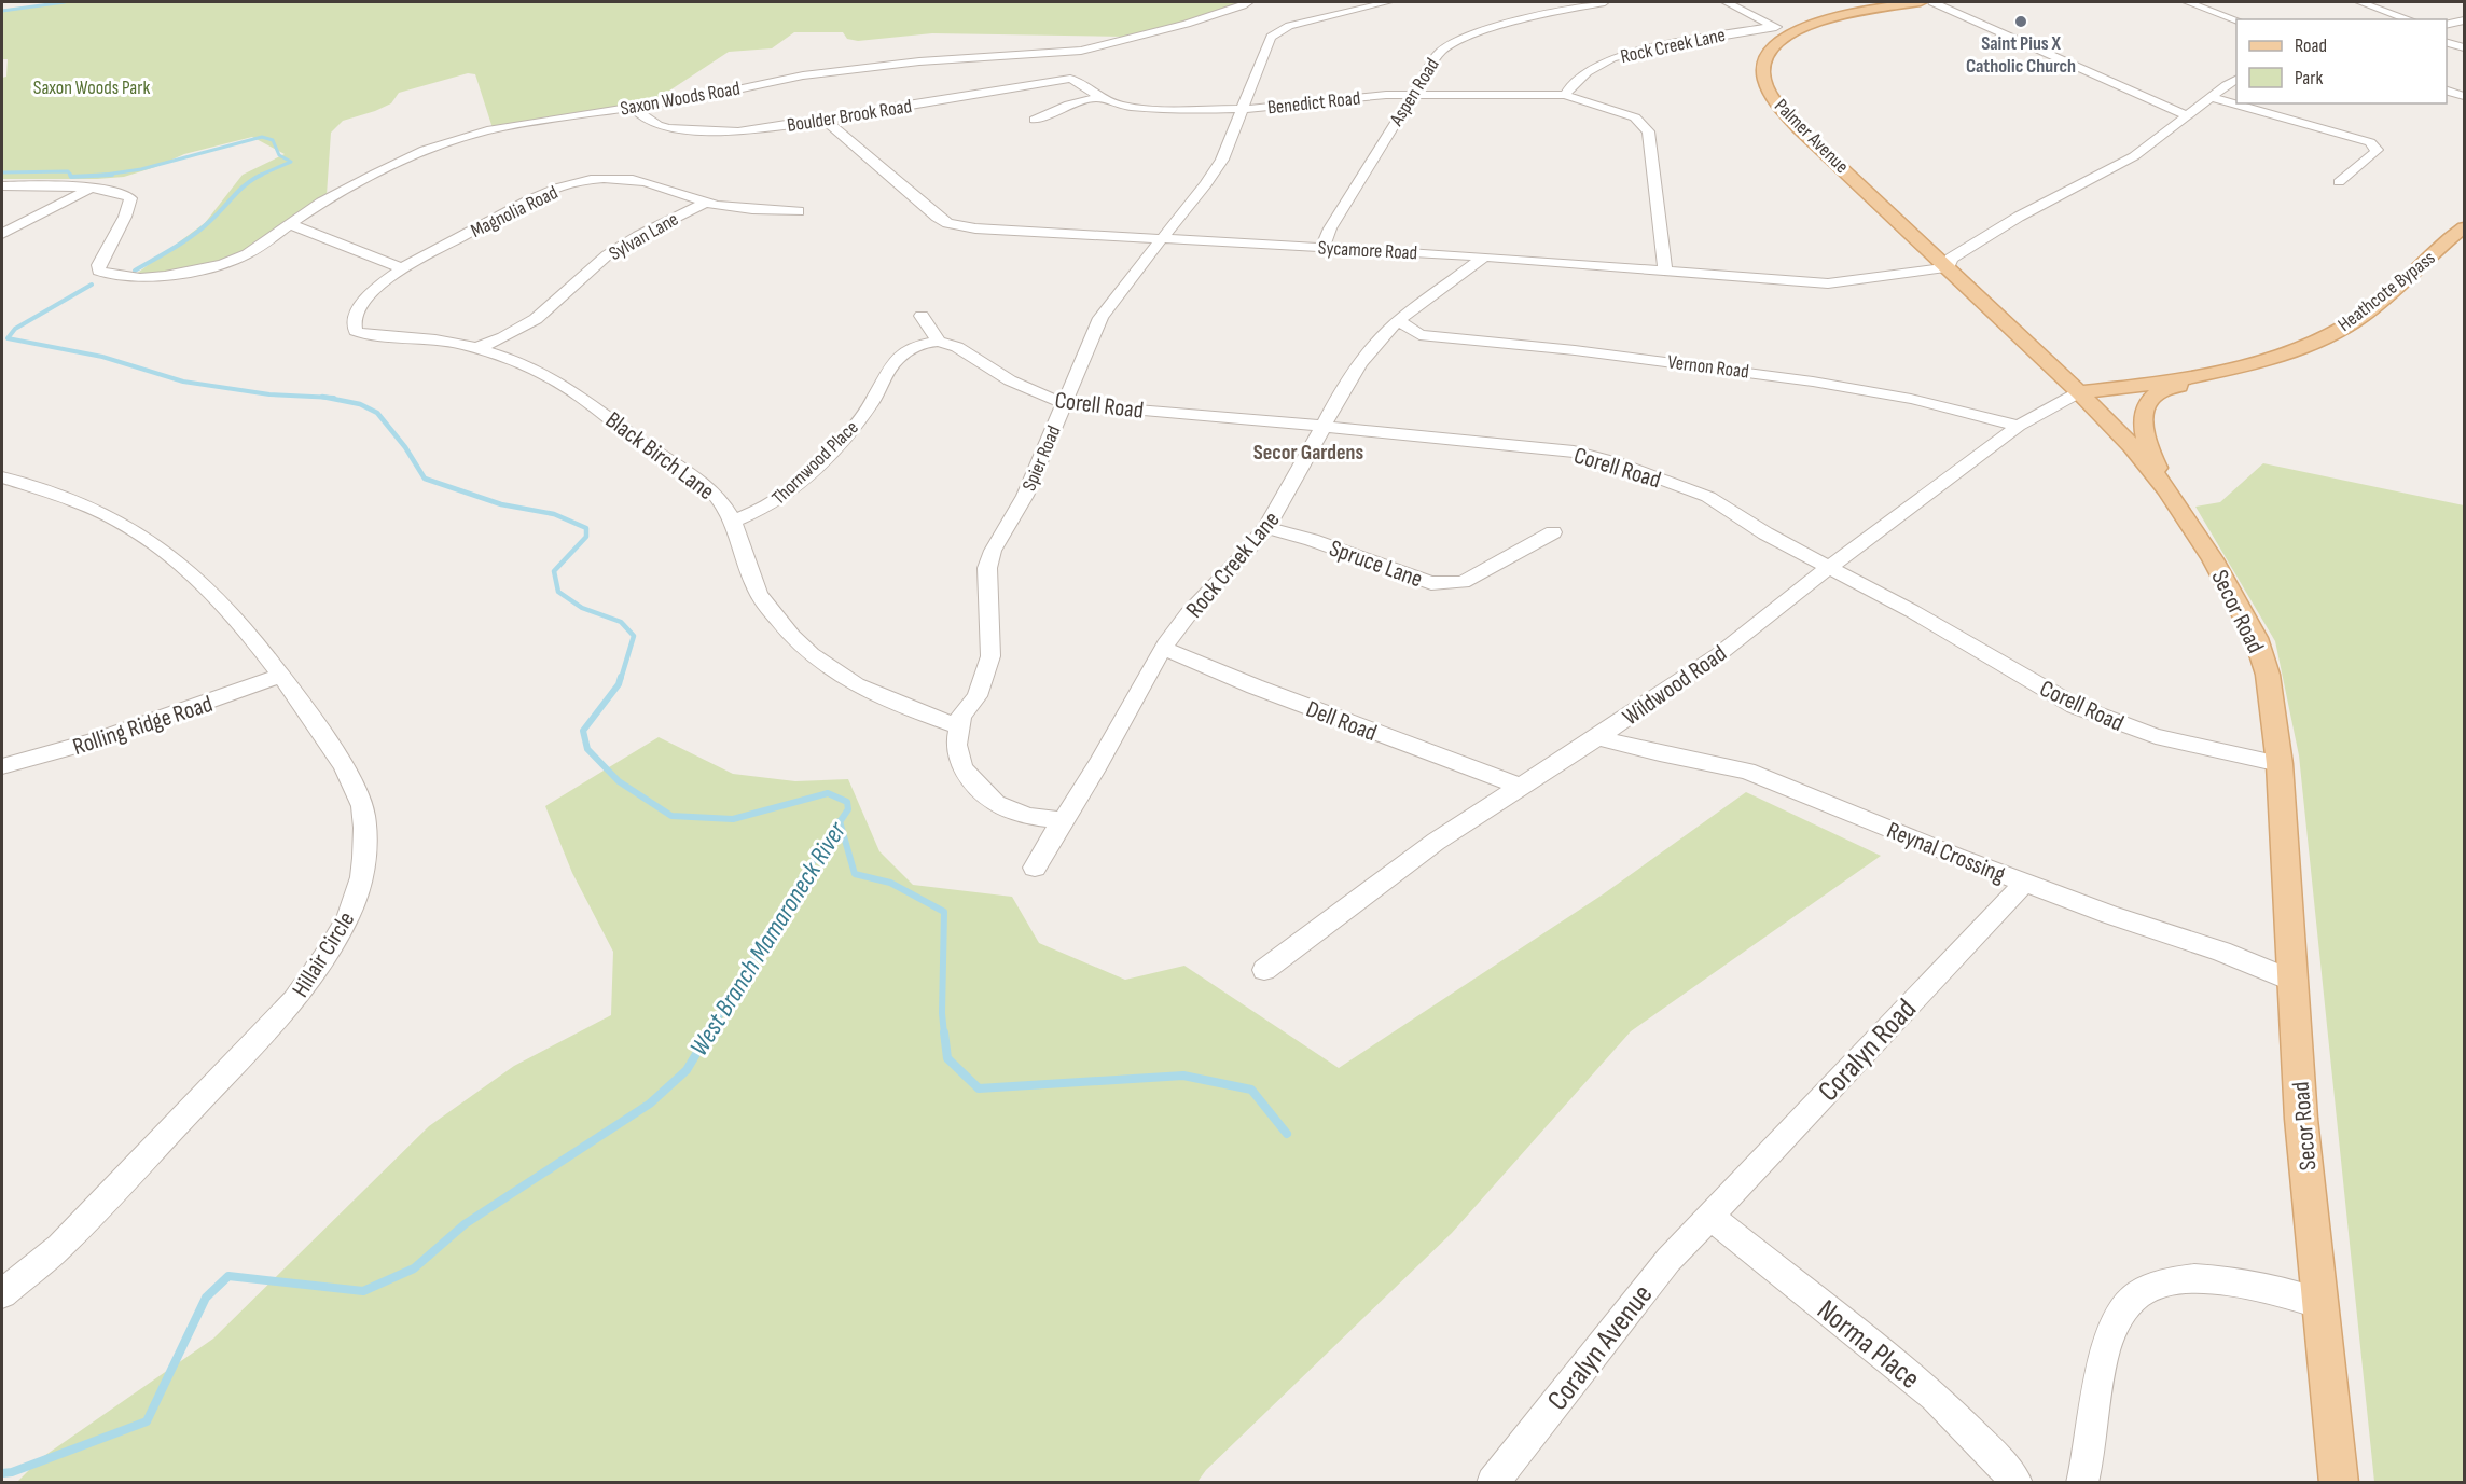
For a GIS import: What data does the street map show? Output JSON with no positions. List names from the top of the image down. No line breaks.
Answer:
{"streets":{"main road":["Palmer Avenue","Heathcote Bypass","Secor Road"],"street":["Rock Creek Lane","Aspen Road","Saxon Woods Road","Benedict Road","Boulder Brook Road","Magnolia Road","Sylvan Lane","Sycamore Road","Vernon Road","Corell Road","Black Birch Lane","Spier Road","Thornwood Place","Spruce Lane","Wildwood Road","Dell Road","Rolling Ridge Road","Reynal Crossing","Hillair Circle","Coralyn Road","Norma Place","Coralyn Avenue"]},"crossings":[["Rock Creek Lane","Benedict Road"],["Rock Creek Lane","Sycamore Road"],["Rock Creek Lane","Vernon Road"],["Rock Creek Lane","Corell Road"],["Rock Creek Lane","Spruce Lane"],["Rock Creek Lane","Dell Road"],["Aspen Road","Benedict Road"],["Aspen Road","Sycamore Road"],["Saxon Woods Road","Boulder Brook Road"],["Benedict Road","Boulder Brook Road"],["Benedict Road","Spier Road"],["Boulder Brook Road","Sycamore Road"],["Palmer Avenue","Sycamore Road"],["Palmer Avenue","Secor Road"],["Magnolia Road","Sylvan Lane"],["Magnolia Road","Black Birch Lane"],["Sylvan Lane","Black Birch Lane"],["Sycamore Road","Spier Road"],["Sycamore Road","Secor Road"],["Vernon Road","Wildwood Road"],["Corell Road","Spier Road"],["Corell Road","Thornwood Place"],["Corell Road","Secor Road"],["Corell Road","Wildwood Road"],["Black Birch Lane","Spier Road"],["Black Birch Lane","Thornwood Place"],["Secor Road","Wildwood Road"],["Secor Road","Reynal Crossing"],["Wildwood Road","Dell Road"],["Wildwood Road","Reynal Crossing"],["Rolling Ridge Road","Hillair Circle"],["Reynal Crossing","Coralyn Road"],["Coralyn Road","Norma Place"],["Coralyn Road","Coralyn Avenue"],["Norma Place","Coralyn Avenue"]],"districts":["Secor Gardens"],"water":["West Branch Mamaroneck River"],"parks":["Saxon Woods Park"],"places":["Saint Pius X Catholic Church"],"legend":["Road","Park"]}
